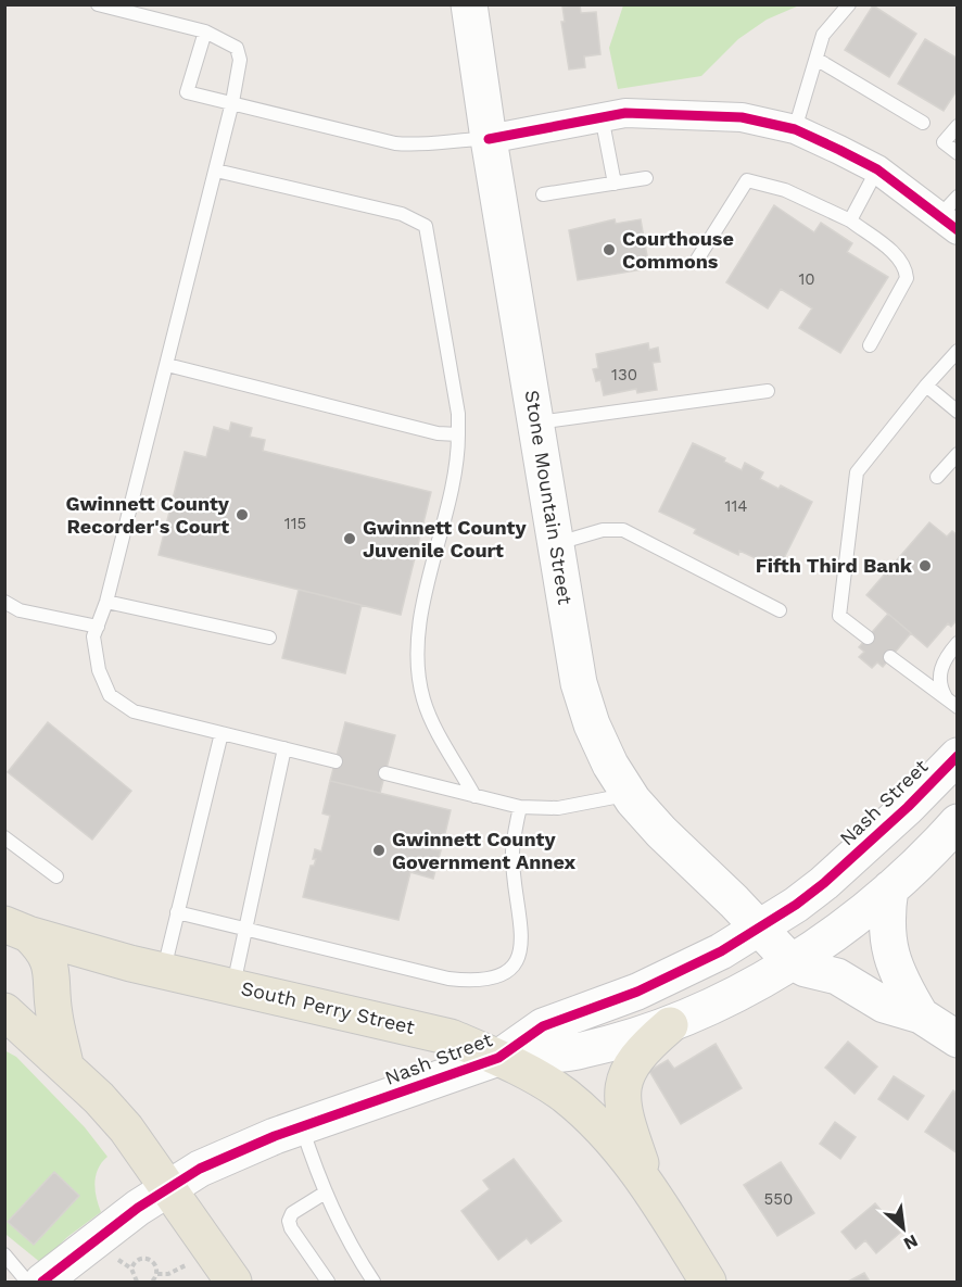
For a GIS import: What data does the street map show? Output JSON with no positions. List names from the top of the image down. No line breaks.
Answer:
{"streets":{"main road":["South Perry Street"],"street":["Stone Mountain Street","Nash Street"]},"crossings":[["Stone Mountain Street","Nash Street"],["Nash Street","South Perry Street"]],"places":["Courthouse Commons","Gwinnett County Recorder's Court","Gwinnett County Juvenile Court","Fifth Third Bank","Gwinnett County Government Annex"],"house_numbers":["10","130","114","115","550"],"north":"bottom right"}
